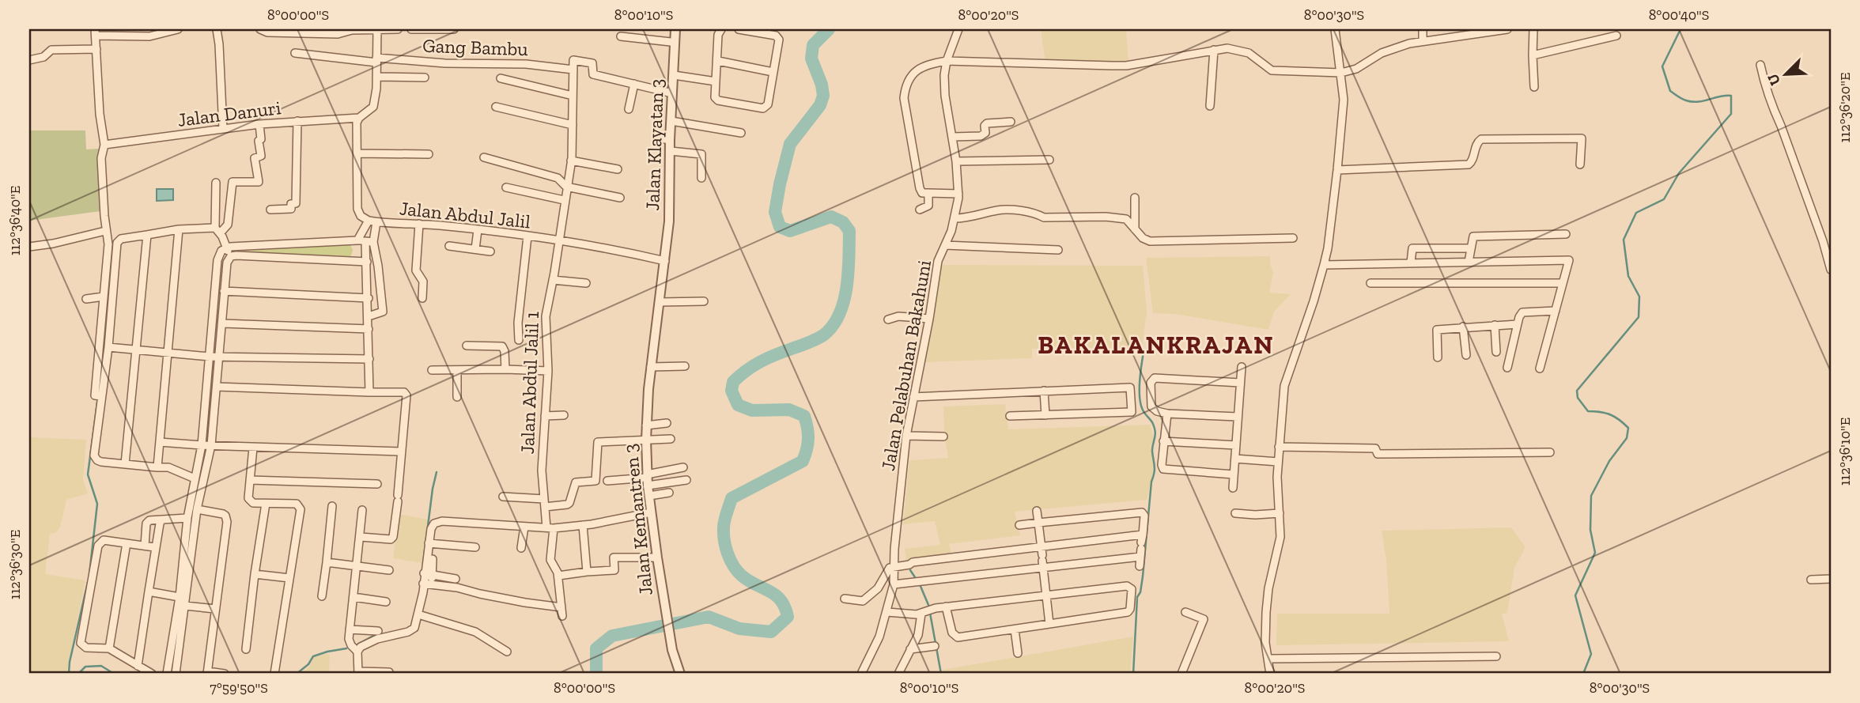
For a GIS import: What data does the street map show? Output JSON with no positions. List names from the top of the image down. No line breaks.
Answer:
{"streets":{"street":["Gang Bambu","Jalan Danuri","Jalan Klayatan 3","Jalan Abdul Jalil","Jalan Pelabuhan Bakahuni","Jalan Abdul Jalil 1","Jalan Kemantren 3"]},"crossings":[["Gang Bambu","Jalan Abdul Jalil 1"],["Jalan Klayatan 3","Jalan Abdul Jalil"],["Jalan Klayatan 3","Jalan Kemantren 3"],["Jalan Abdul Jalil","Jalan Abdul Jalil 1"],["Jalan Abdul Jalil","Jalan Kemantren 3"]],"districts":["BAKALANKRAJAN"],"north":"bottom left","coordinates":["8°00'00\"S","8°00'10\"S","8°00'20\"S","8°00'30\"S","8°00'40\"S","112°36'20\"E","112°36'40\"E","112°36'10\"E","112°36'30\"E","7°59'50\"S"]}
